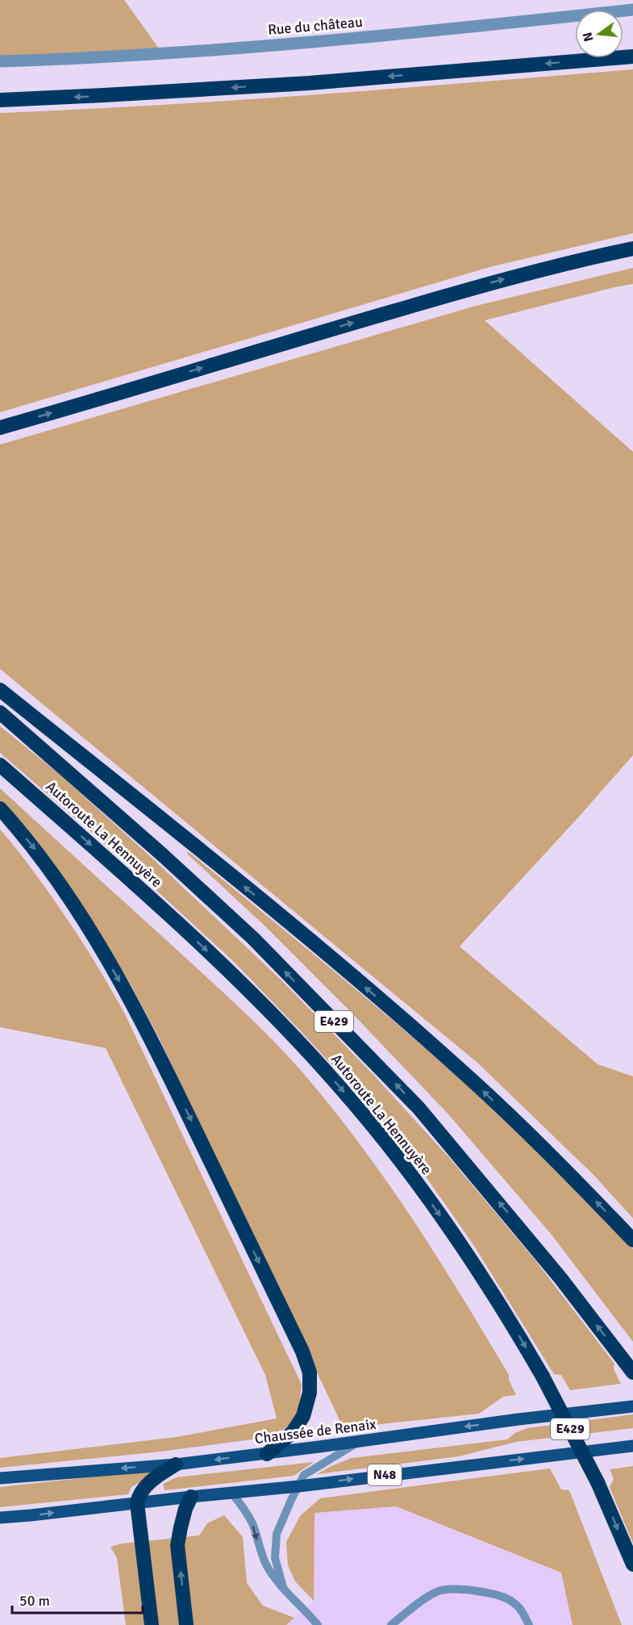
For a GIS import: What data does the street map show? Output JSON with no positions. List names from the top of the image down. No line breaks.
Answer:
{"streets":{"highway":["Autoroute La Hennuyère","E429"],"main road":["Chaussée de Renaix","N48"],"street":["Rue du château"]},"scale_bar":"50 m","north":"left"}
